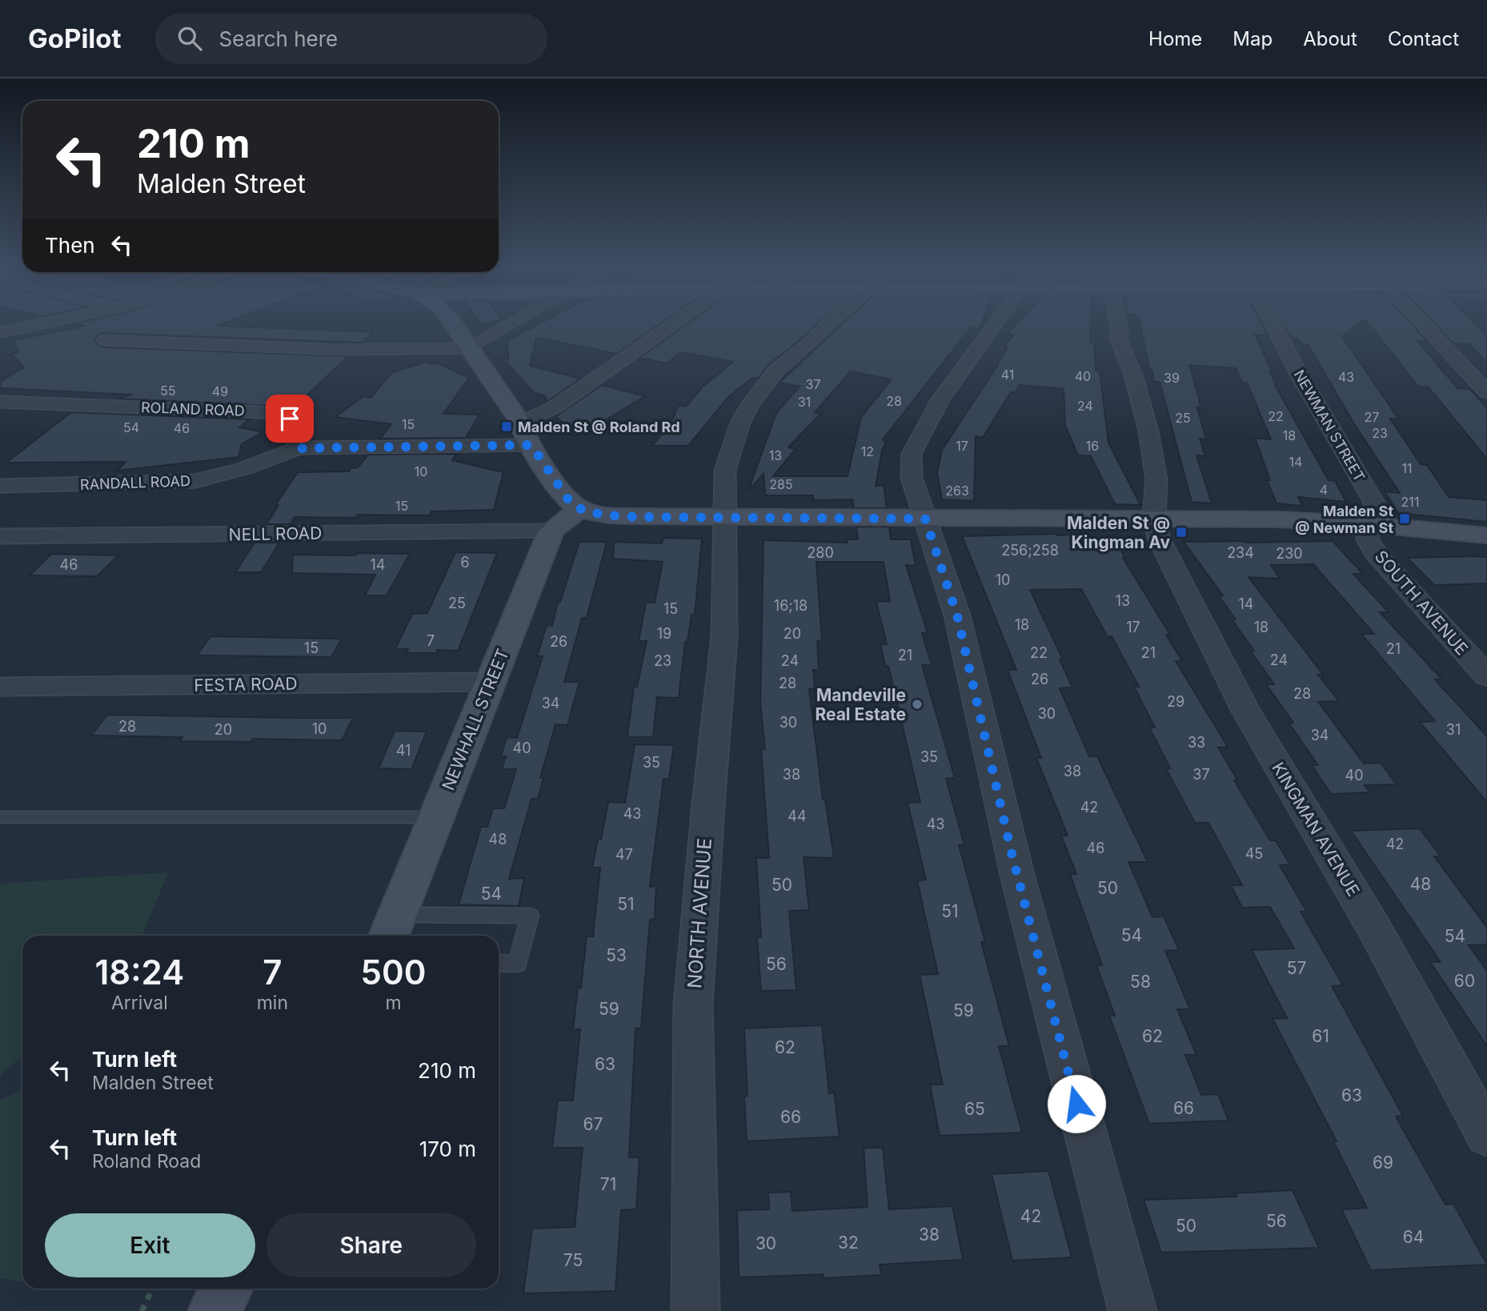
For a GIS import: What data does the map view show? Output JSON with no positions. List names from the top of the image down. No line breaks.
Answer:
{"streets":{"street":["ROLAND ROAD","NEWMAN STREET","RANDALL ROAD","NELL ROAD","SOUTH AVENUE","FESTA ROAD","NEWHALL STREET","KINGMAN AVENUE","NORTH AVENUE"]},"crossings":[["ROLAND ROAD","RANDALL ROAD"],["NEWMAN STREET","SOUTH AVENUE"],["NELL ROAD","NEWHALL STREET"],["FESTA ROAD","NEWHALL STREET"]],"places":{"transit":["Malden St @ Roland Rd","Malden St @ Newman St","Malden St @ Kingman Av"],"other":["Mandeville Real Estate"]},"house_numbers":["41","40","43","39","37","55","49","28","31","24","22","27","25","15","54","46","23","18","17","16","12","13","14","11","10","285","4","263","211","15","256;258","280","234","230","6","46","14","10","13","25","14","16;18","15","18","17","18","19","20","7","26","15","21","22","21","21","24","23","24","26","28","28","29","34","30","30","28","10","20","31","34","33","40","41","35","35","38","38","37","40","42","43","44","43","48","42","46","45","47","48","50","50","54","51","51","54","54","53","56","57","60","58","59","59","62","61","62","63","63","66","65","66","67","69","71","42","56","50","38","64","32","30","75"],"page":{"header":"GoPilot","search":"Search here","nav":["Home","Map","About","Contact"],"turn":["210 m","Malden Street"],"then":"Then","eta":["18:24","Arrival","7","min","500","m"],"list":[{"name":"Turn left","note":"Malden Street","value":"210 m"},{"name":"Turn left","note":"Roland Road","value":"170 m"}],"buttons":["Exit","Share"]}}
